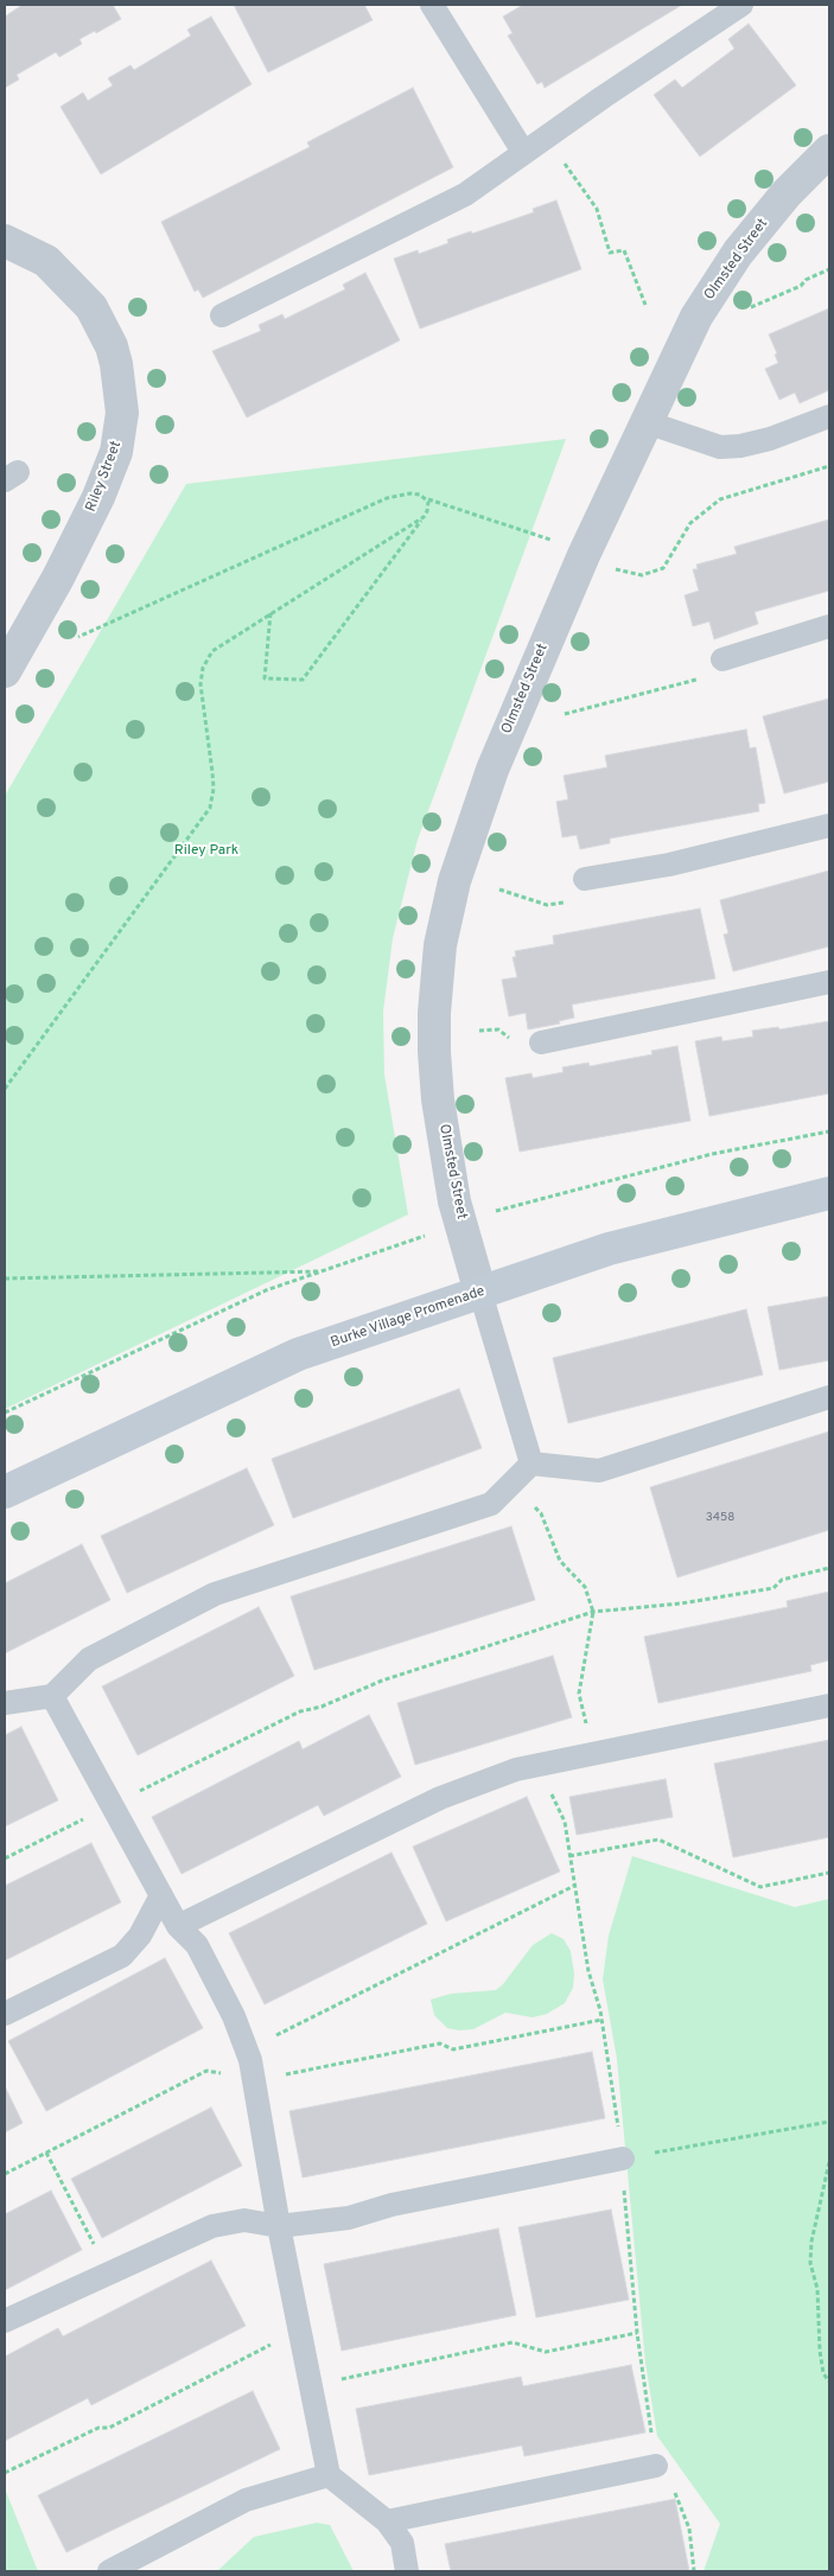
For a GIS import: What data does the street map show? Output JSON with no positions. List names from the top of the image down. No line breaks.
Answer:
{"streets":{"street":["Olmsted Street","Riley Street","Burke Village Promenade"]},"crossings":[["Olmsted Street","Burke Village Promenade"]],"parks":["Riley Park"],"house_numbers":["3458"]}
